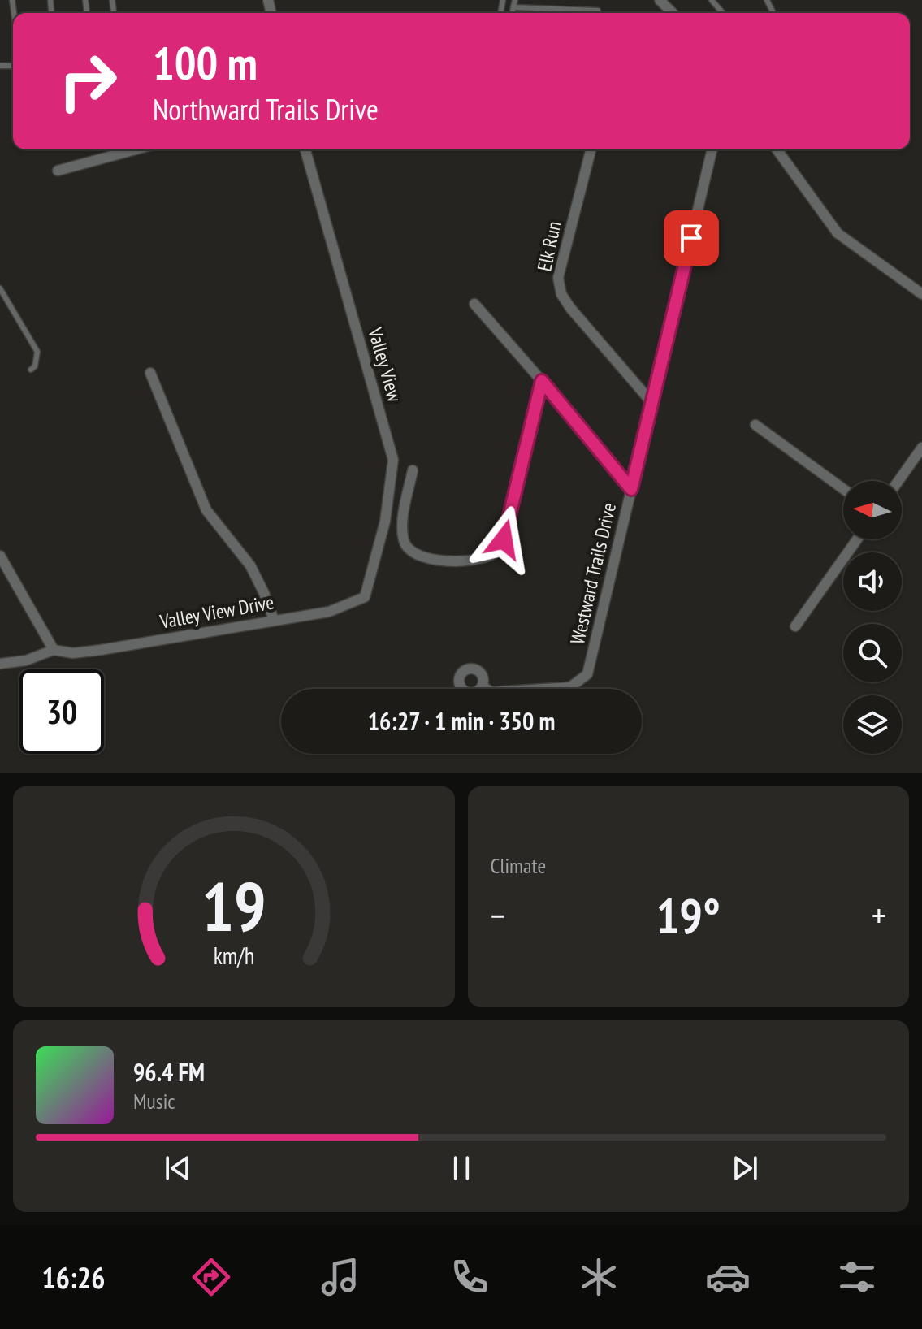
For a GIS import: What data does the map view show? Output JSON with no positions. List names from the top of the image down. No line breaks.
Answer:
{"streets":{"street":["Elk Run","Valley View","Westward Trails Drive","Valley View Drive"]},"crossings":[["Elk Run","Westward Trails Drive"],["Valley View","Valley View Drive"]],"north":"left","page":{"turn":["100 m","Northward Trails Drive"],"limit":"30","trip":"16:27 · 1 min · 350 m","tile":"Climate","heat":["−","19°","+"],"song":["96.4 FM","Music"],"tabs":"16:26","gauge":["19","km/h"]}}
